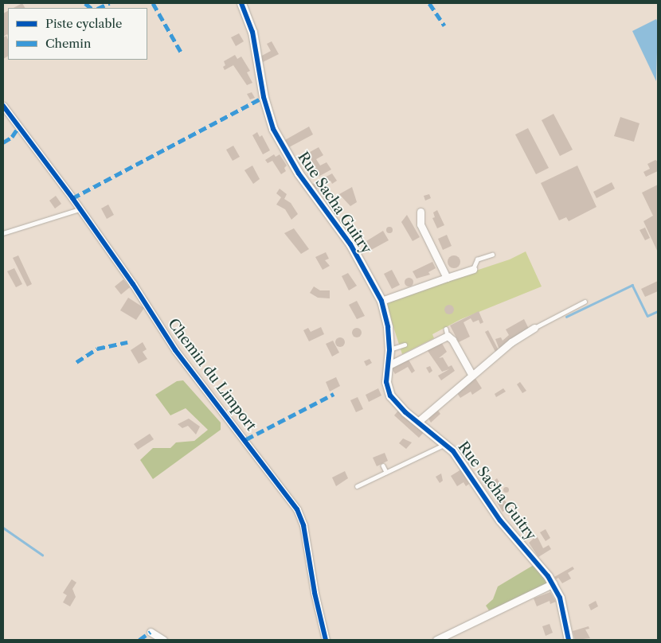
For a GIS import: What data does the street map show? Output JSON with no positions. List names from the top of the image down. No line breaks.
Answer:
{"streets":{"street":["Rue Sacha Guitry","Chemin du Limport"]},"legend":["Piste cyclable","Chemin"]}
